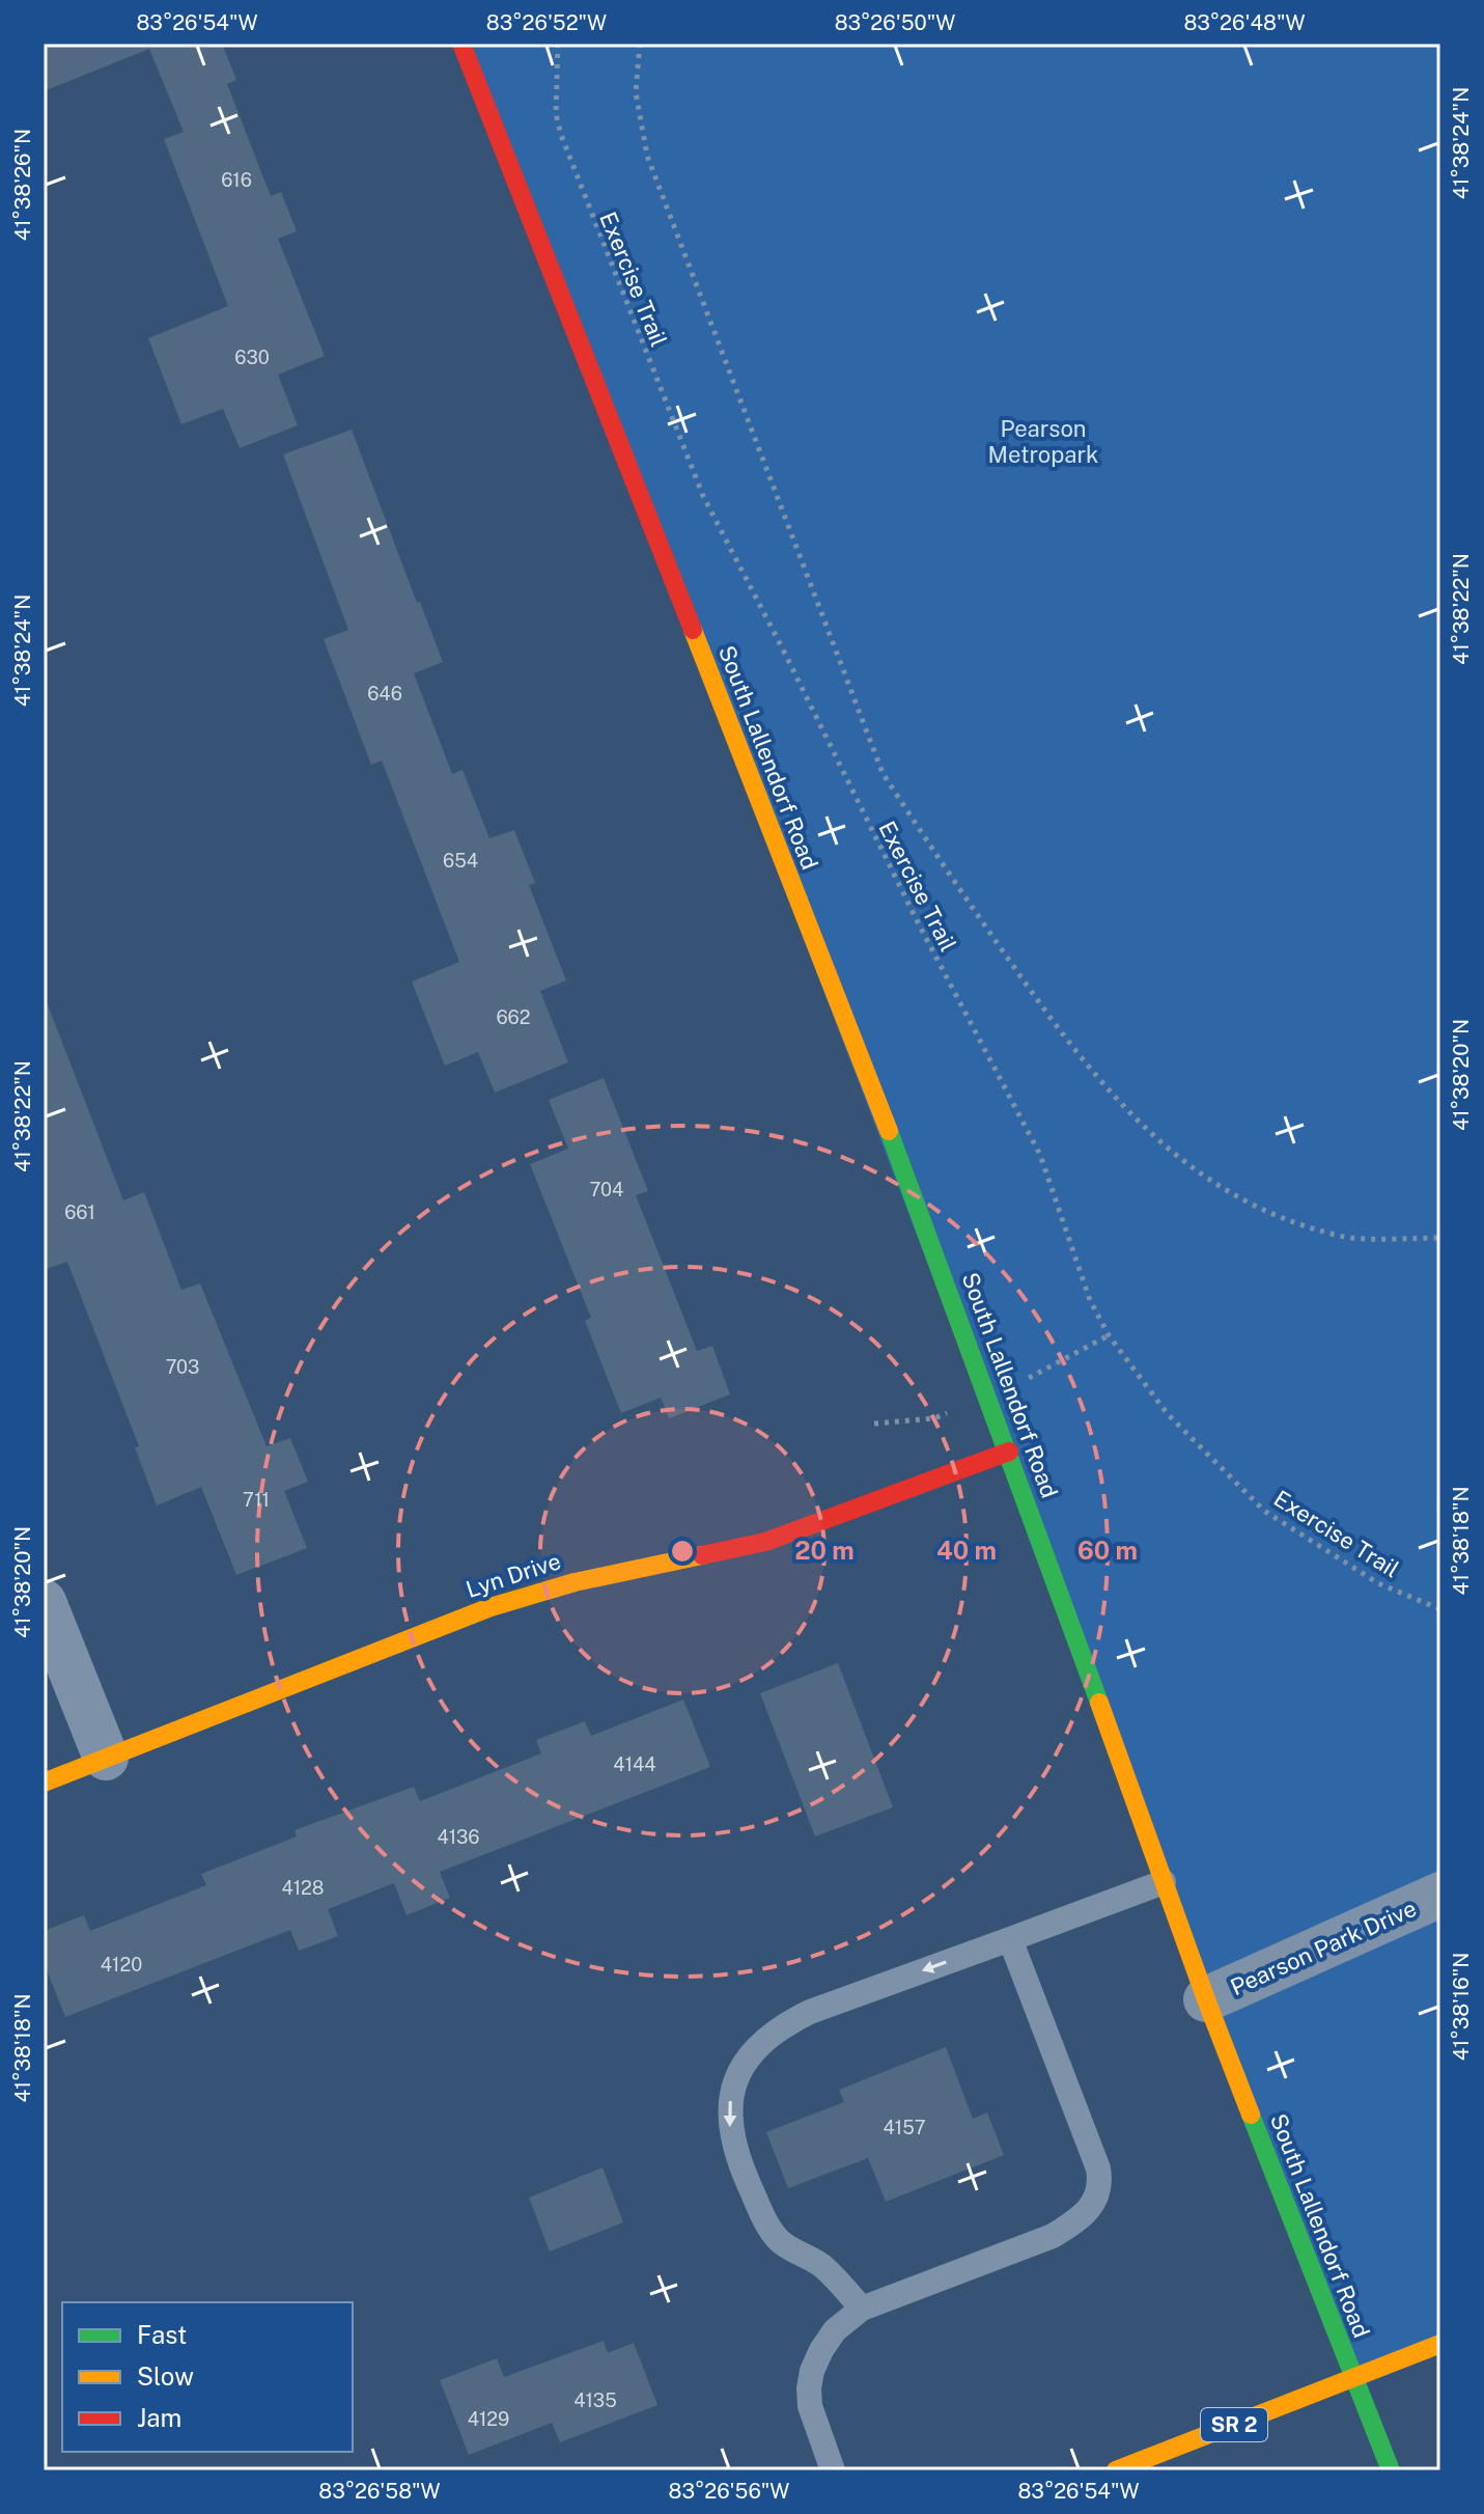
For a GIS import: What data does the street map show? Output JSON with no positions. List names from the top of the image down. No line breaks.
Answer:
{"streets":{"main road":["South Lallendorf Road","Lyn Drive","SR 2"],"street":["Pearson Park Drive"],"path":["Exercise Trail"]},"crossings":[["South Lallendorf Road","Lyn Drive"],["South Lallendorf Road","Pearson Park Drive"],["South Lallendorf Road","SR 2"]],"parks":["Pearson Metropark"],"house_numbers":["616","630","646","654","662","704","661","703","711","4144","4136","4128","4120","4157","4135","4129"],"legend":["Fast","Slow","Jam"],"coordinates":["83°26'54\"W","83°26'52\"W","83°26'50\"W","83°26'48\"W","41°38'24\"N","41°38'26\"N","41°38'22\"N","41°38'20\"N","41°38'18\"N","41°38'16\"N","83°26'58\"W","83°26'56\"W"],"rings":["20 m","40 m","60 m"]}
